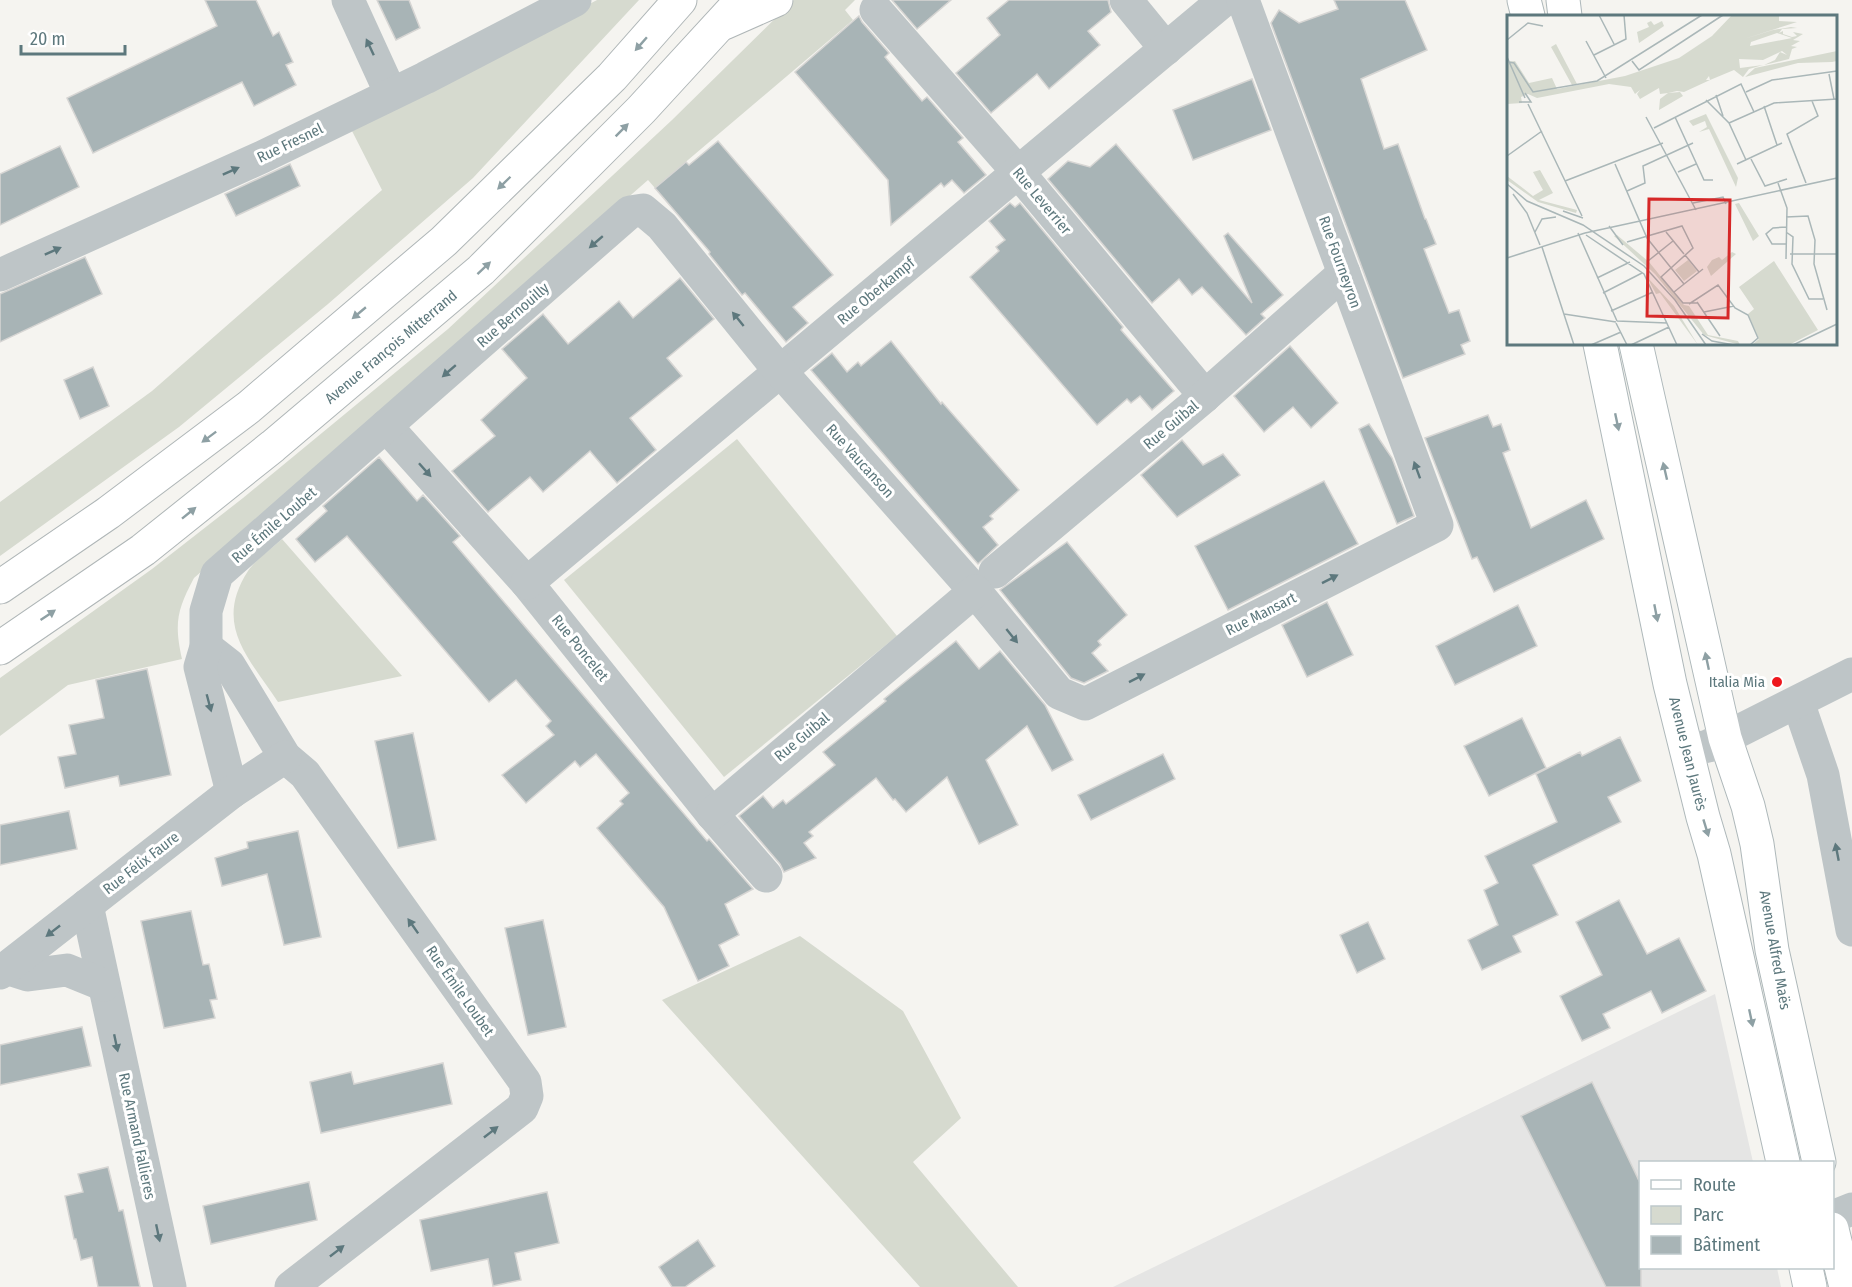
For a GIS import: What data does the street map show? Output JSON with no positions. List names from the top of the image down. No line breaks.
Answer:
{"streets":{"main road":["Avenue François Mitterrand","Avenue Jean Jaurès","Avenue Alfred Maës"],"street":["Rue Fresnel","Rue Leverrier","Rue Fourneyron","Rue Oberkampf","Rue Bernouilly","Rue Guibal","Rue Vaucanson","Rue Émile Loubet","Rue Mansart","Rue Poncelet","Rue Félix Faure","Rue Armand Fallieres"]},"crossings":[["Rue Leverrier","Rue Oberkampf"],["Rue Leverrier","Rue Guibal"],["Rue Fourneyron","Rue Guibal"],["Rue Fourneyron","Rue Mansart"],["Rue Oberkampf","Rue Vaucanson"],["Rue Oberkampf","Rue Poncelet"],["Rue Bernouilly","Rue Vaucanson"],["Rue Bernouilly","Rue Émile Loubet"],["Rue Bernouilly","Rue Poncelet"],["Rue Guibal","Rue Vaucanson"],["Rue Guibal","Rue Poncelet"],["Rue Vaucanson","Rue Mansart"],["Rue Émile Loubet","Rue Poncelet"],["Rue Émile Loubet","Rue Félix Faure"],["Rue Félix Faure","Rue Armand Fallieres"]],"one_way":["Rue Fresnel","Rue Fourneyron","Rue Bernouilly","Rue Mansart","Rue Armand Fallieres"],"places":["Italia Mia"],"legend":["Route","Parc","Bâtiment"],"scale_bar":"20 m"}
